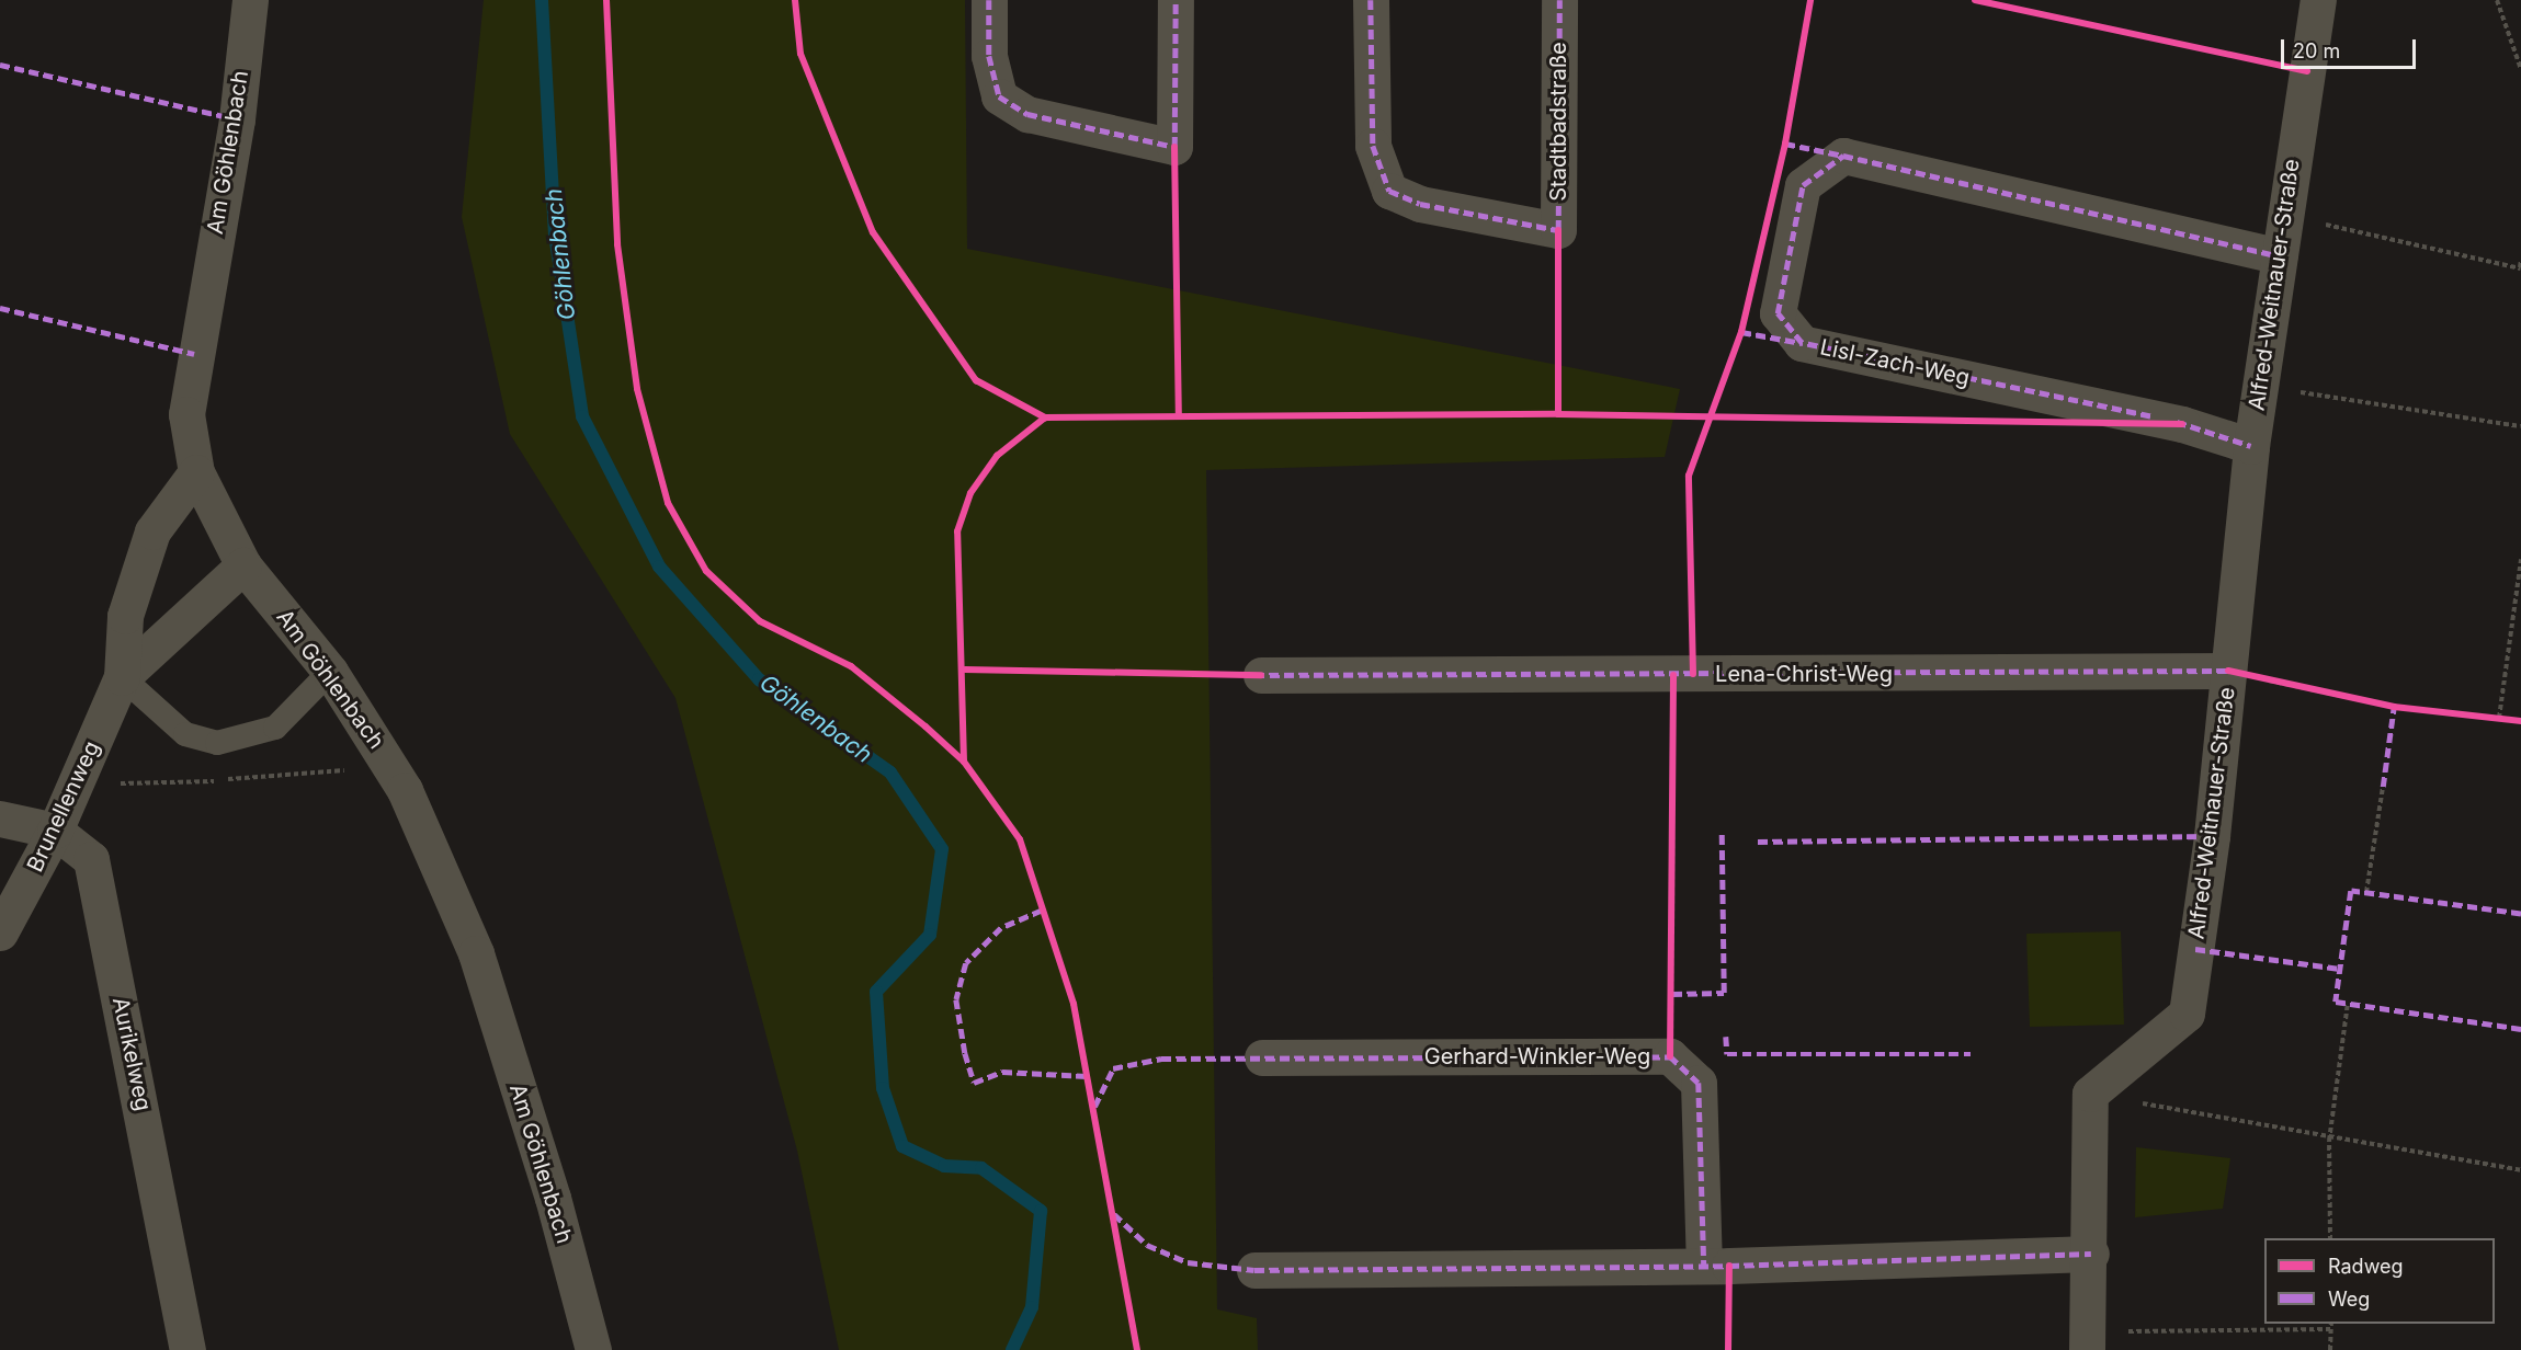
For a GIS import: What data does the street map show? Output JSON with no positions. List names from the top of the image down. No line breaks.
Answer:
{"streets":{"street":["Stadtbadstraße","Am Göhlenbach","Alfred-Weitnauer-Straße","Lisl-Zach-Weg","Lena-Christ-Weg","Brunellenweg","Aurikelweg","Gerhard-Winkler-Weg"]},"crossings":[["Am Göhlenbach","Brunellenweg"],["Alfred-Weitnauer-Straße","Lisl-Zach-Weg"],["Alfred-Weitnauer-Straße","Lena-Christ-Weg"],["Brunellenweg","Aurikelweg"]],"water":["Göhlenbach"],"legend":["Radweg","Weg"],"scale_bar":"20 m"}
